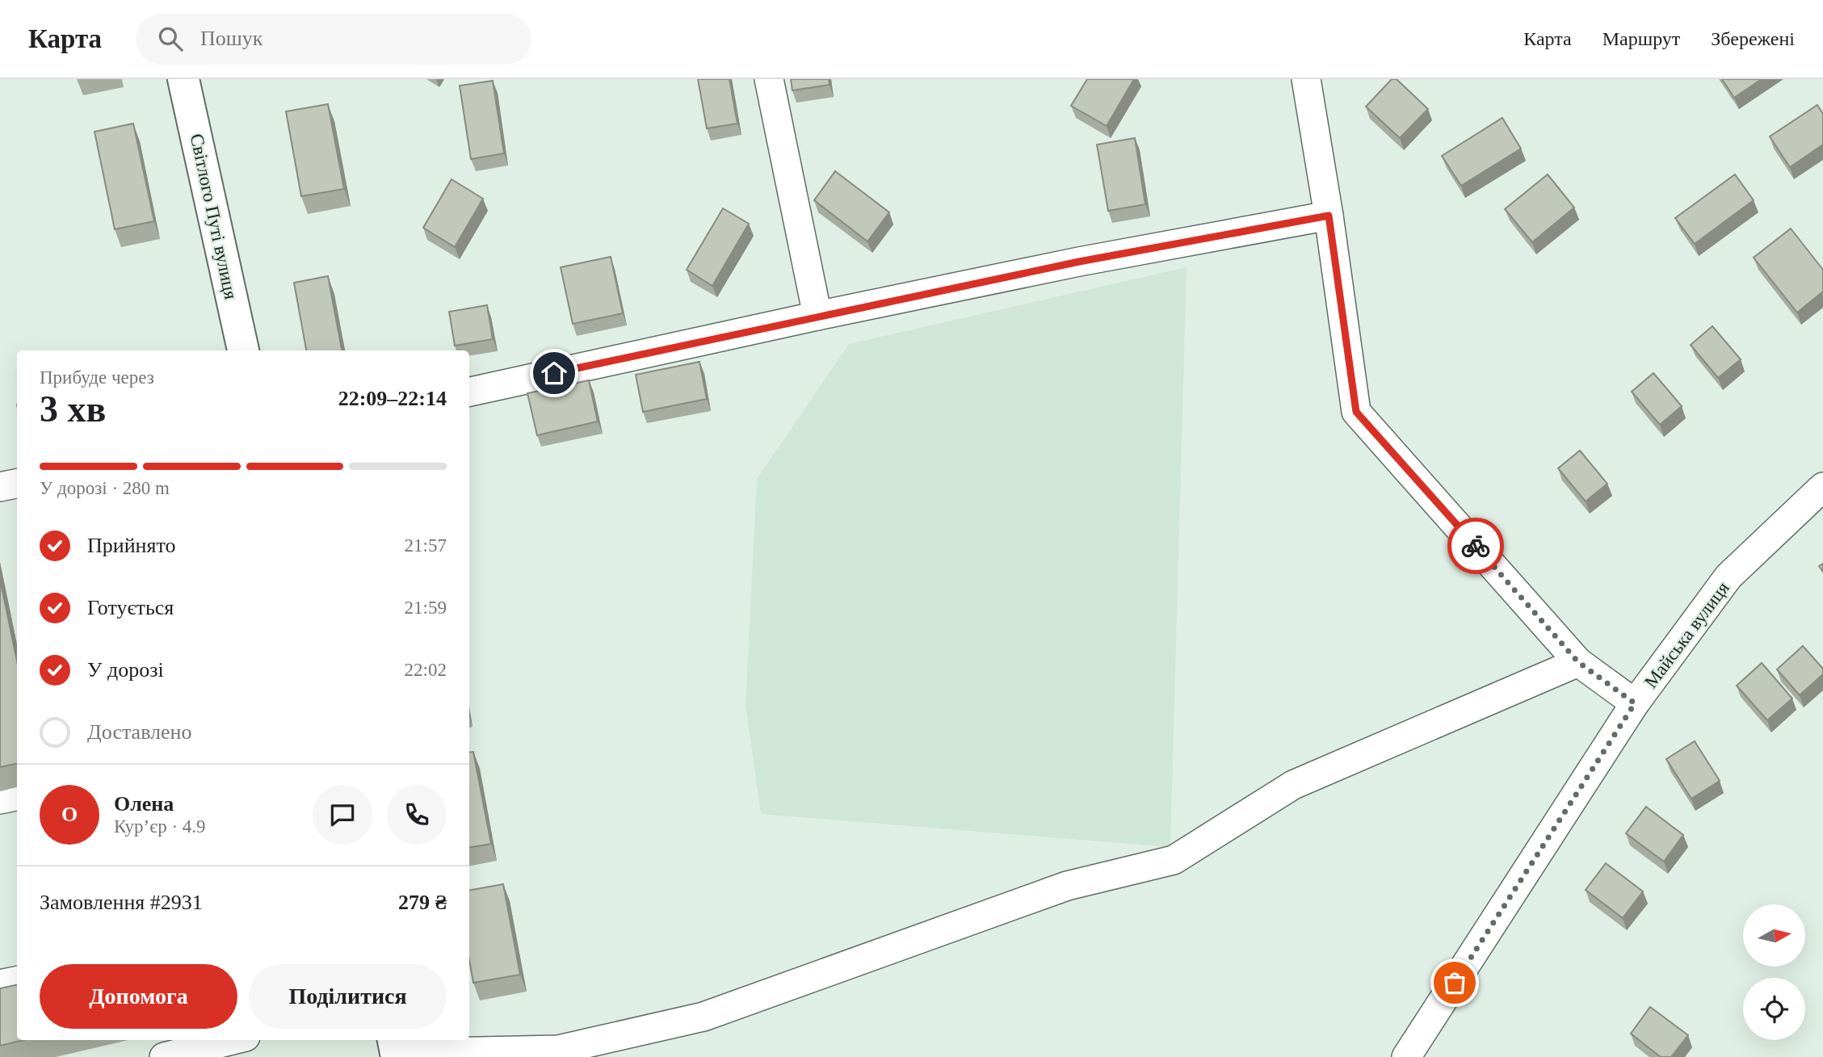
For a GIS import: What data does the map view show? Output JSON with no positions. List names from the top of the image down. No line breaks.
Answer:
{"streets":{"main road":["Світлого Путі вулиця"],"street":["Майська вулиця"]},"north":"right","page":{"header":"Карта","search":"Пошук","nav":["Карта","Маршрут","Збережені"],"heading":["3 хв","Прибуде через","22:09–22:14"],"panel":["Олена","Кур’єр · 4.9","Замовлення #2931","279 ₴"],"bar":"У дорозі · 280 m","list":[["Прийнято","21:57"],["Готується","21:59"],["У дорозі","22:02"],"Доставлено"],"round":"О","buttons":["Допомога","Поділитися"]}}
